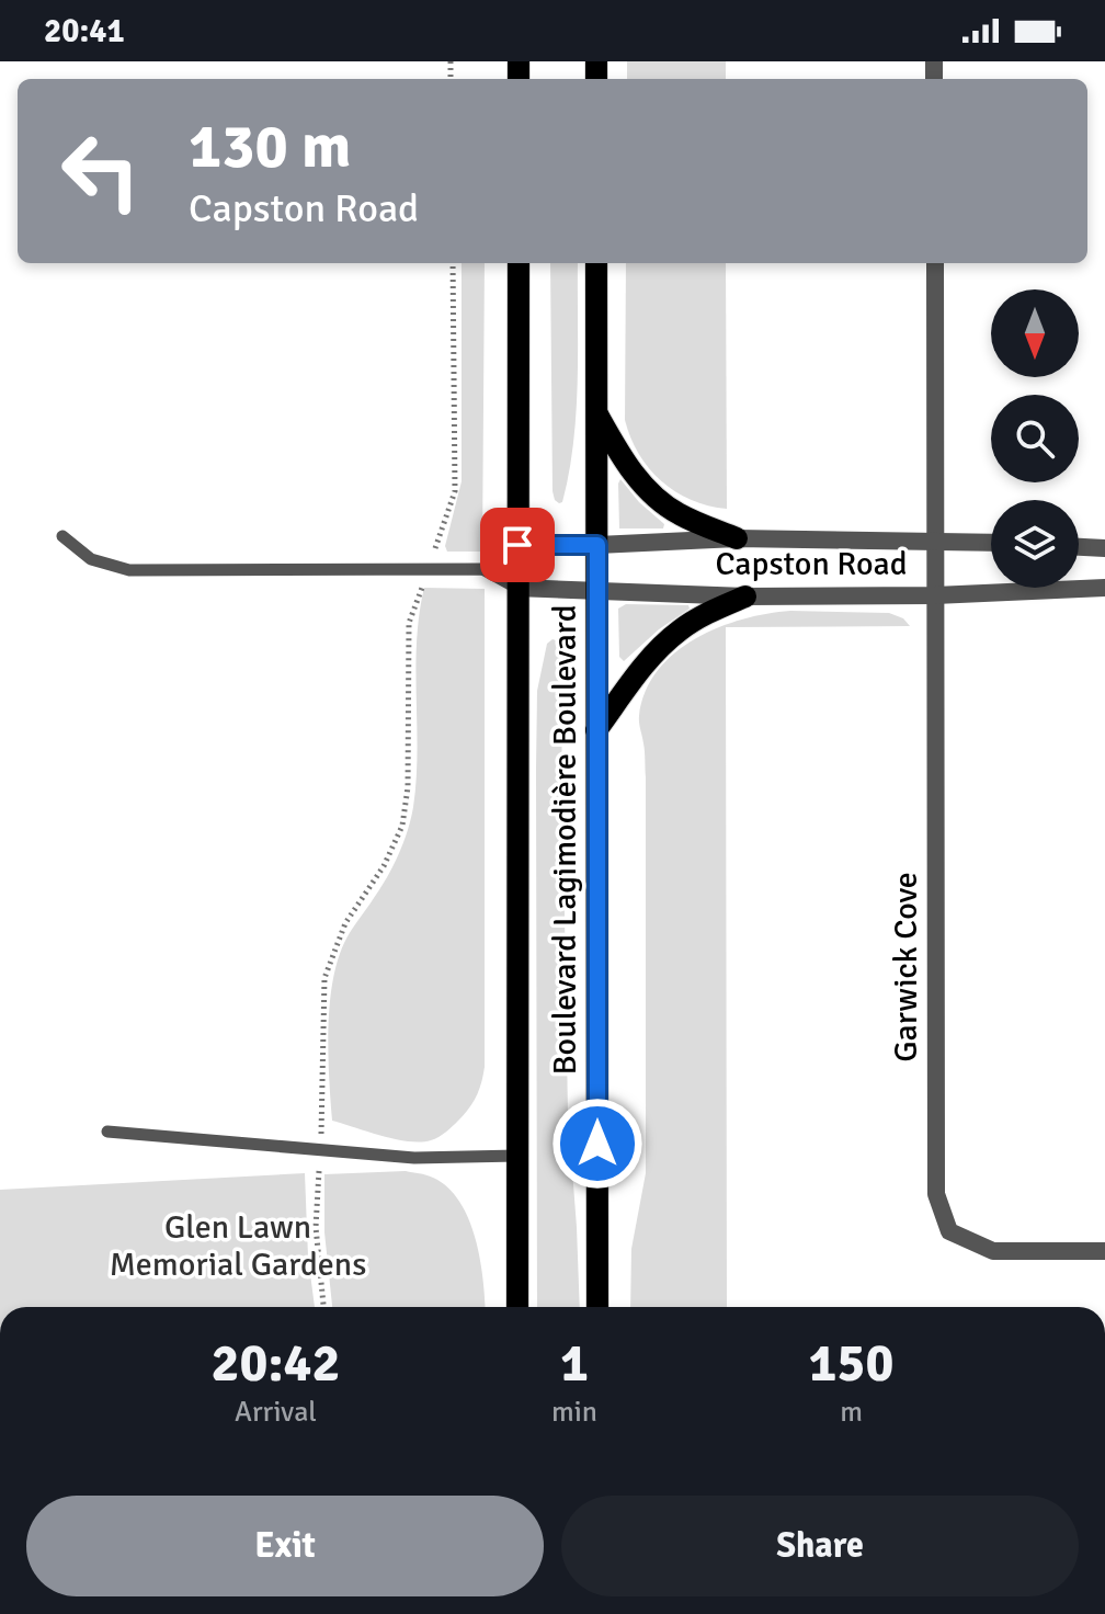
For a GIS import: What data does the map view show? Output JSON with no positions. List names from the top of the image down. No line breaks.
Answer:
{"streets":{"main road":["Boulevard Lagimodière Boulevard"],"street":["Capston Road","Garwick Cove"]},"crossings":[["Capston Road","Boulevard Lagimodière Boulevard"],["Capston Road","Garwick Cove"]],"parks":["Glen Lawn Memorial Gardens"],"north":"bottom","page":{"status":"20:41","turn":["130 m","Capston Road"],"eta":["20:42","Arrival","1","min","150","m"],"buttons":["Exit","Share"]}}
